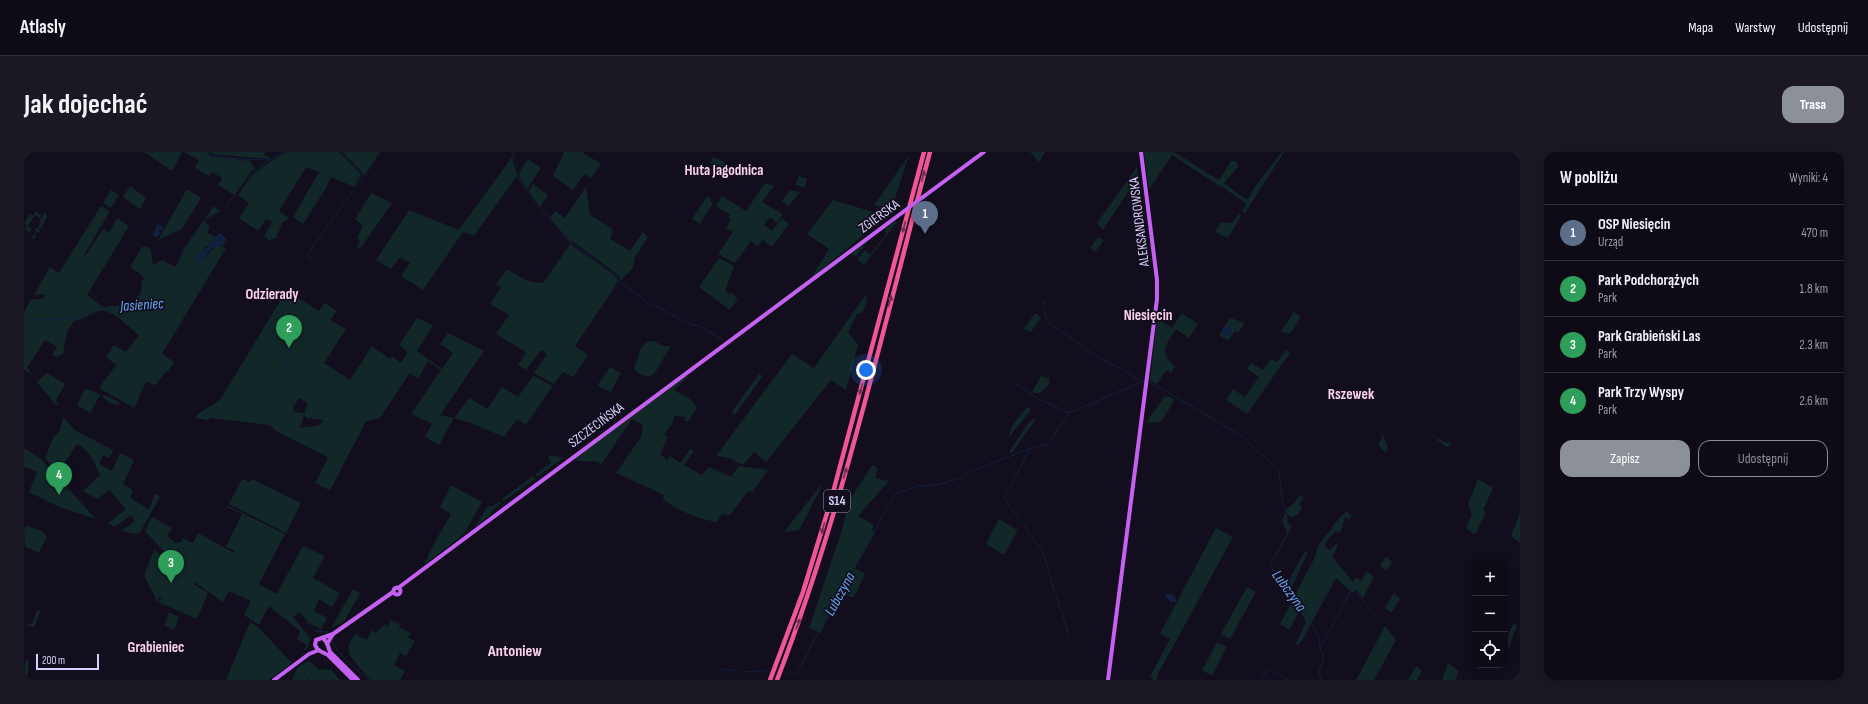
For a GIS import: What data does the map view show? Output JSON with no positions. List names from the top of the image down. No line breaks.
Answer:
{"streets":{"highway":["S14"],"main road":["ZGIERSKA","ALEKSANDROWSKA","SZCZECIŃSKA"]},"crossings":[["ZGIERSKA","SZCZECIŃSKA"]],"districts":["Huta Jagodnica","Odzierady","Niesięcin","Rszewek","Grabieniec","Antoniew"],"water":["Jasieniec","Lubczyna"],"scale_bar":"200 m","page":{"header":"Atlasly","nav":["Mapa","Warstwy","Udostępnij"],"buttons":["Trasa",["Zapisz","Udostępnij"]],"title":"Jak dojechać","heading":["W pobliżu","Wyniki: 4"],"pins":["1","2","4","3"],"list":[{"mark":"1","name":"OSP Niesięcin","note":"Urząd","value":"470 m"},{"mark":"2","name":"Park Podchorążych","note":"Park","value":"1.8 km"},{"mark":"3","name":"Park Grabieński Las","note":"Park","value":"2.3 km"},{"mark":"4","name":"Park Trzy Wyspy","note":"Park","value":"2.6 km"}],"map_buttons":["+","−"],"scale":"200 m"}}
